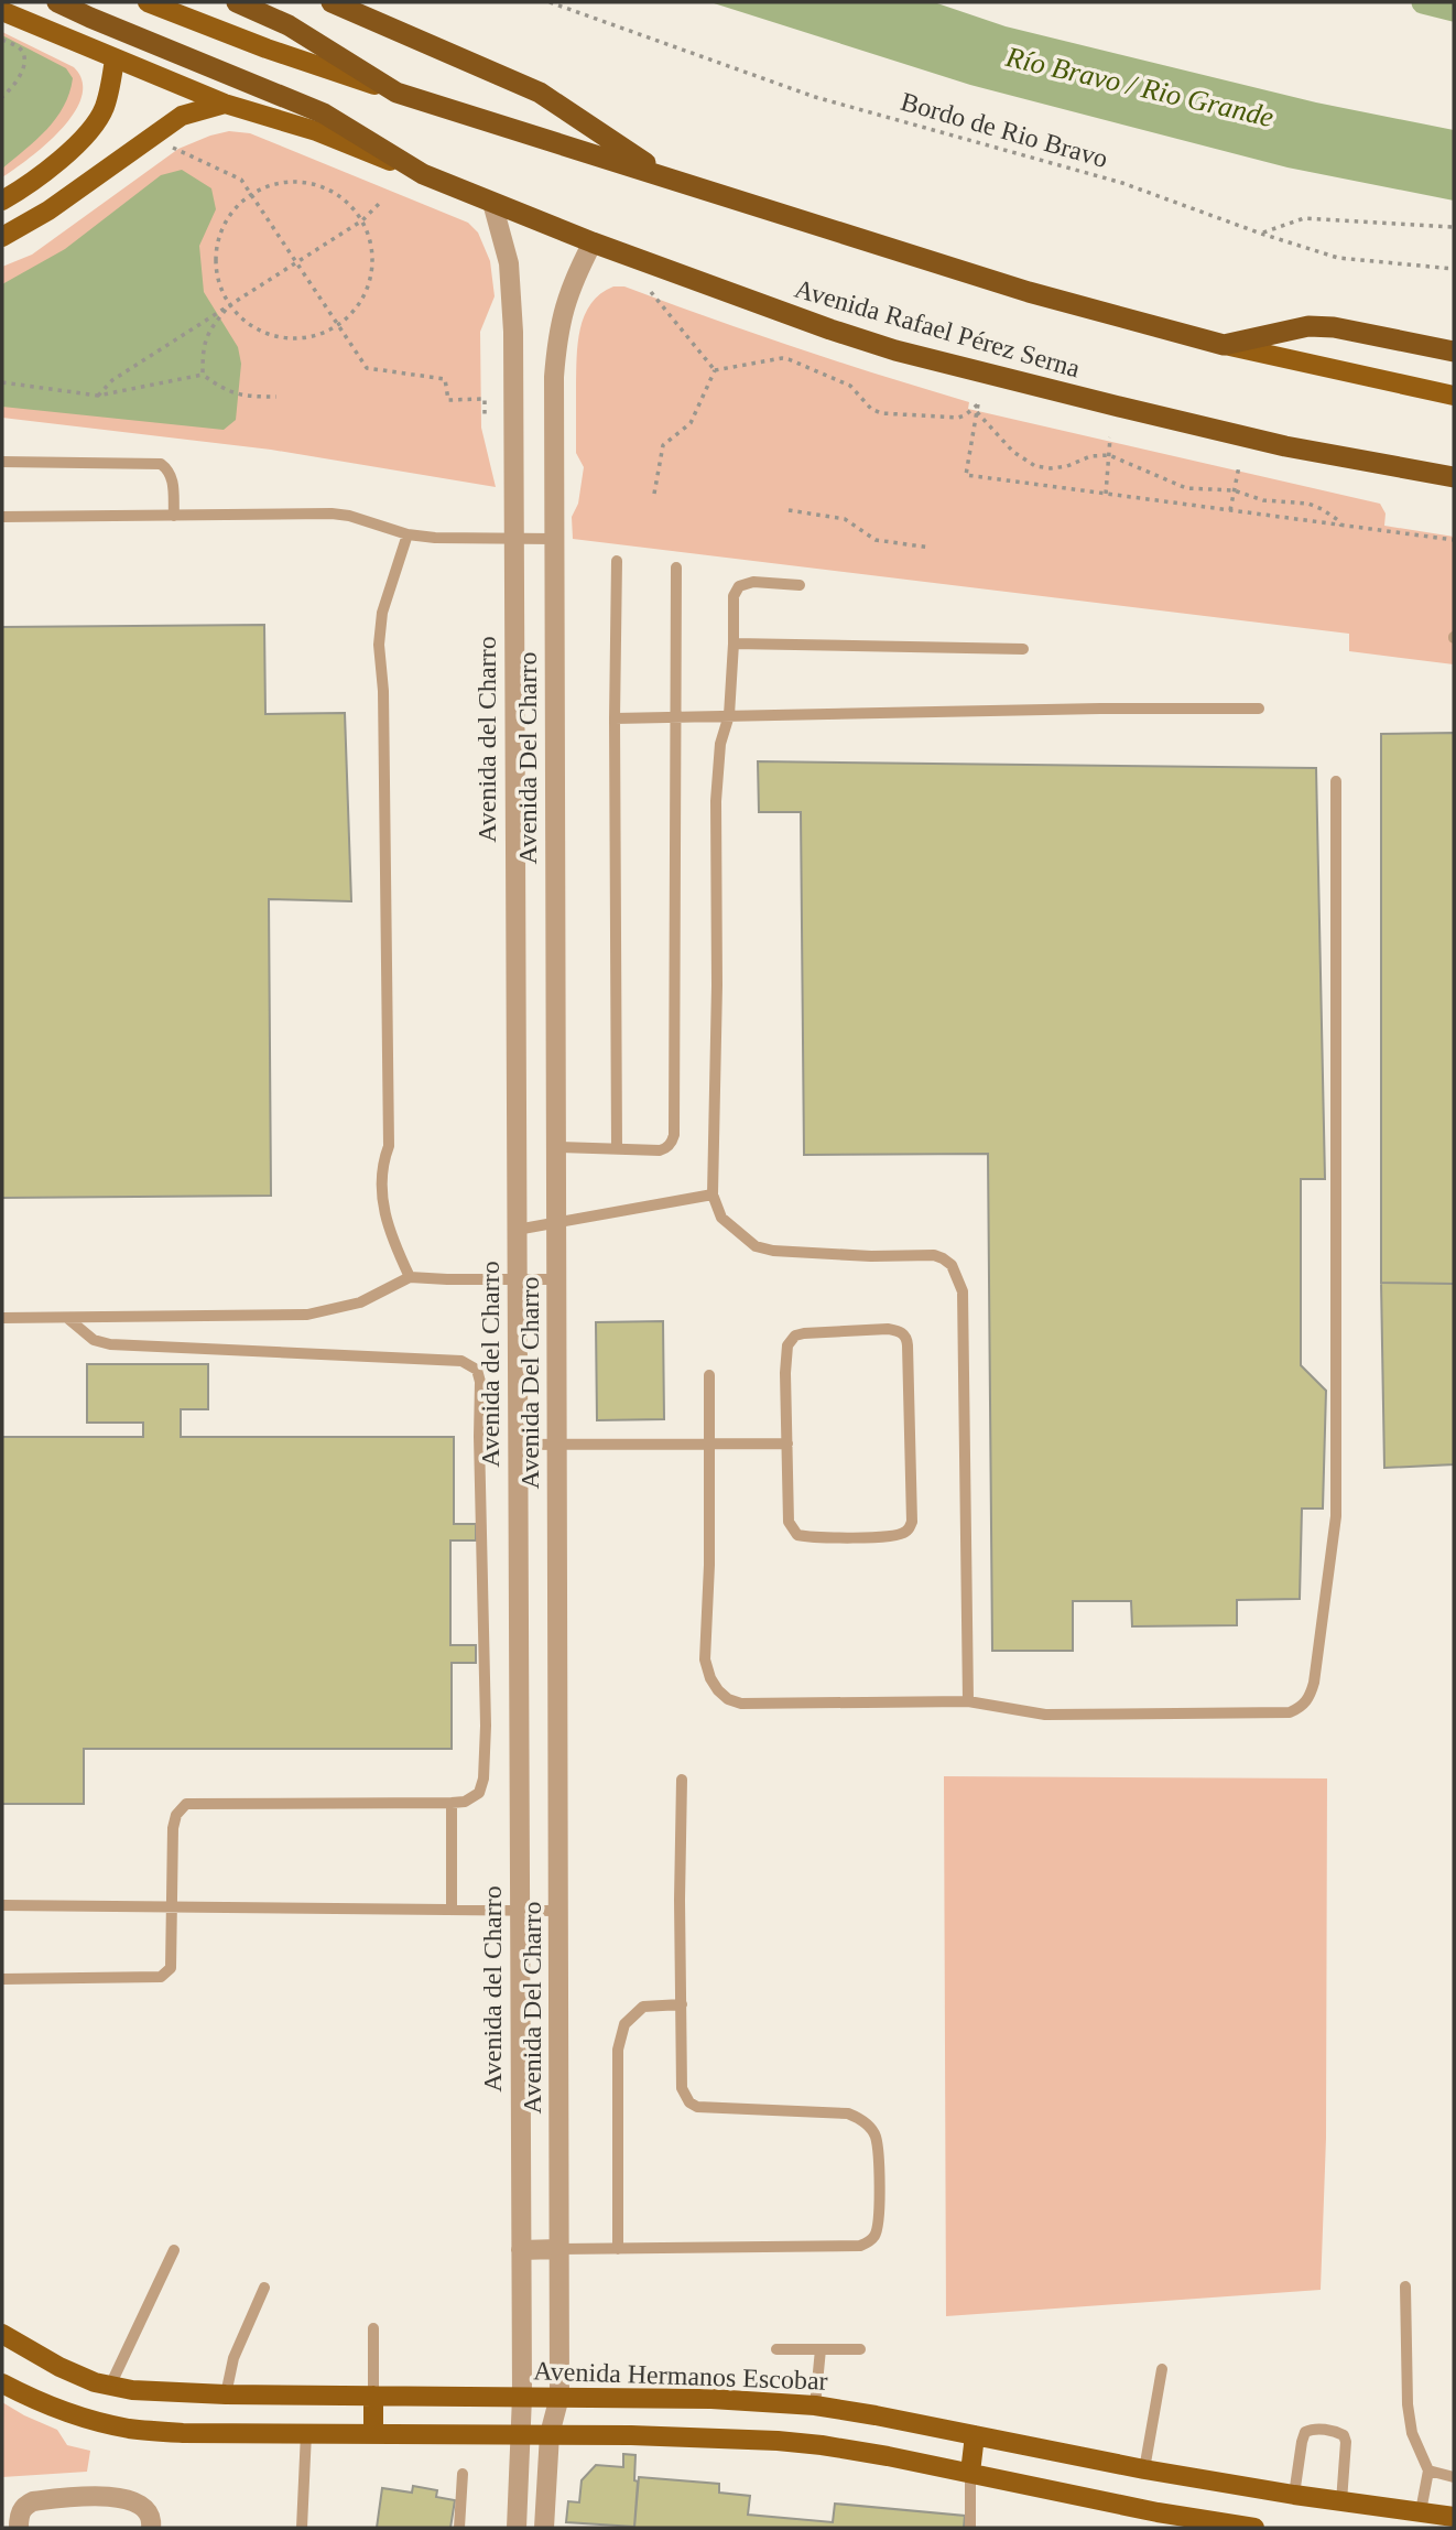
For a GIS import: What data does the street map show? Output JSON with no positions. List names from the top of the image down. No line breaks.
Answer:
{"streets":{"highway":["Avenida Rafael Pérez Serna"],"main road":["Avenida Hermanos Escobar"],"street":["Avenida del Charro","Avenida Del Charro"],"path":["Bordo de Rio Bravo"]},"crossings":[["Avenida Rafael Pérez Serna","Avenida del Charro"],["Avenida Rafael Pérez Serna","Avenida Del Charro"],["Avenida del Charro","Avenida Hermanos Escobar"],["Avenida Del Charro","Avenida Hermanos Escobar"]],"water":["Río Bravo / Rio Grande"]}
